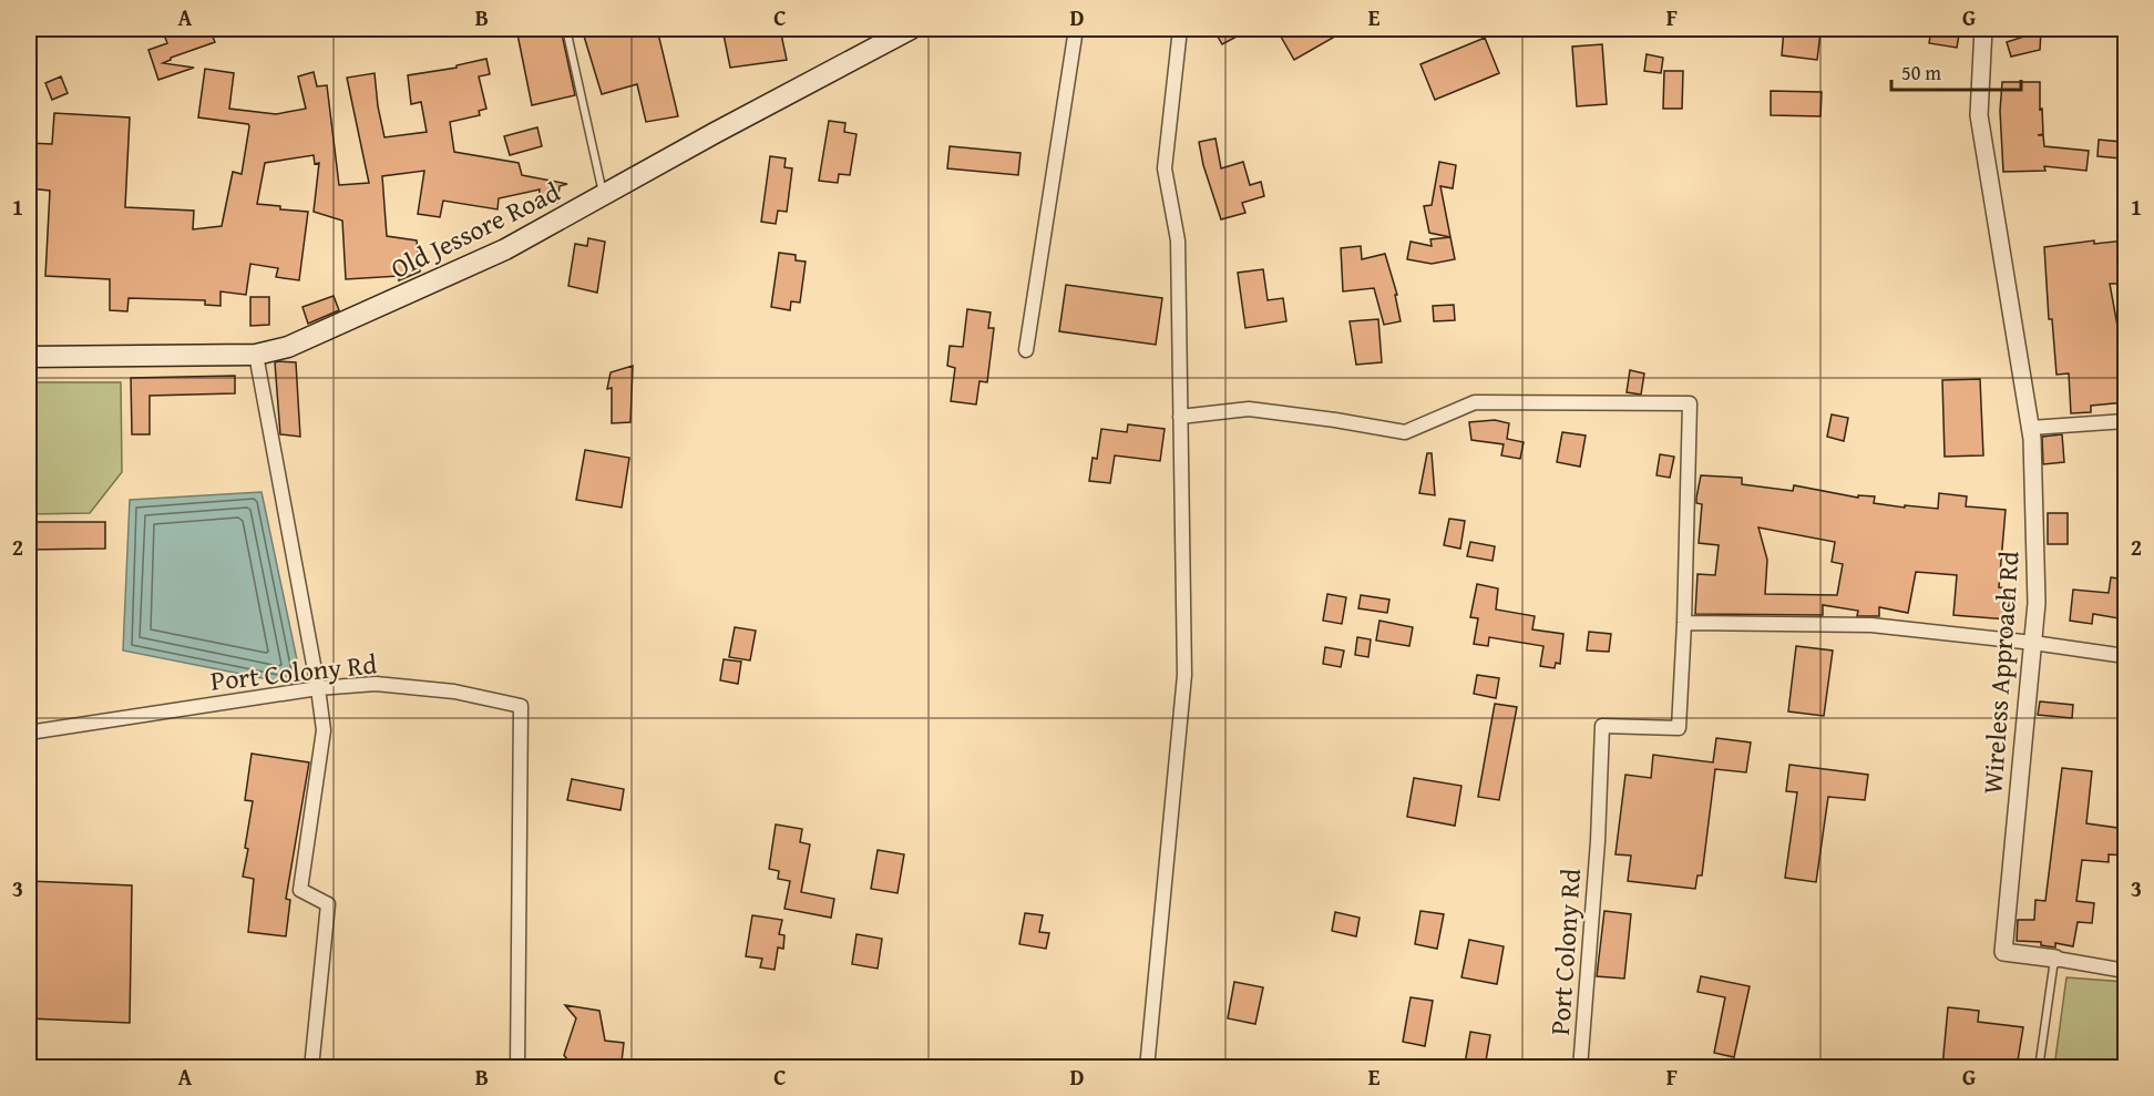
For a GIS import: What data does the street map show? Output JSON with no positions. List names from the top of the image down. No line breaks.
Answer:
{"streets":{"main road":["Old Jessore Road"],"street":["Port Colony Rd","Wireless Approach Rd"]},"scale_bar":"50 m","grid":{"columns":["A","B","C","D","E","F","G"],"rows":["1","2","3"]}}
